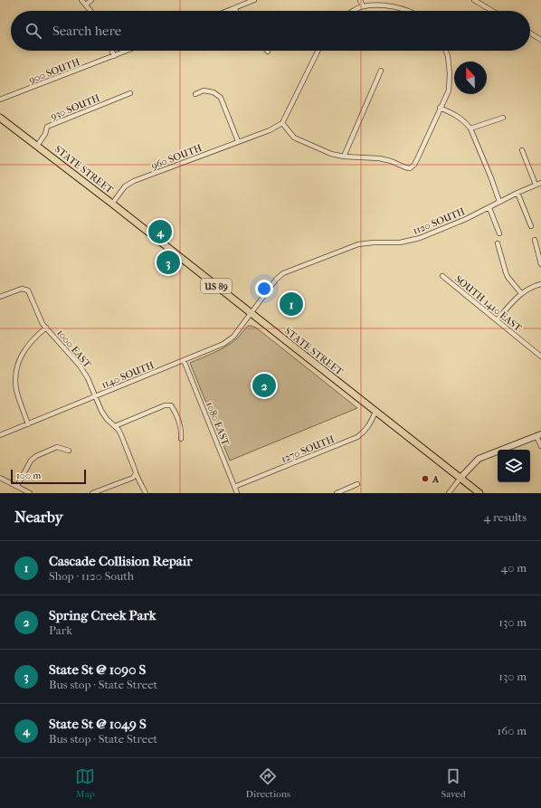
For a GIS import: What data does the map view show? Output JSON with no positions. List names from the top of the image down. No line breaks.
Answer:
{"streets":{"main road":["STATE STREET","US 89"],"street":["900 SOUTH","930 SOUTH","960 SOUTH","1120 SOUTH","SOUTH 1410 EAST","1000 EAST","1140 SOUTH","1080 EAST","1270 SOUTH"]},"crossings":[["930 SOUTH","STATE STREET"],["960 SOUTH","STATE STREET"],["STATE STREET","1120 SOUTH"],["STATE STREET","1140 SOUTH"],["STATE STREET","1270 SOUTH"],["1120 SOUTH","1140 SOUTH"],["1000 EAST","1140 SOUTH"],["1140 SOUTH","1080 EAST"],["1080 EAST","1270 SOUTH"]],"places":["A"],"scale_bar":"100 m","north":"top","page":{"search":"Search here","pins":["4","3","1","2"],"scale":"100 m","heading":["Nearby","4 results"],"list":[{"mark":"1","name":"Cascade Collision Repair","note":"Shop · 1120 South","value":"40 m"},{"mark":"2","name":"Spring Creek Park","note":"Park","value":"130 m"},{"mark":"3","name":"State St @ 1090 S","note":"Bus stop · State Street","value":"130 m"},{"mark":"4","name":"State St @ 1049 S","note":"Bus stop · State Street","value":"160 m"}],"nav":["Map","Directions","Saved"]}}
